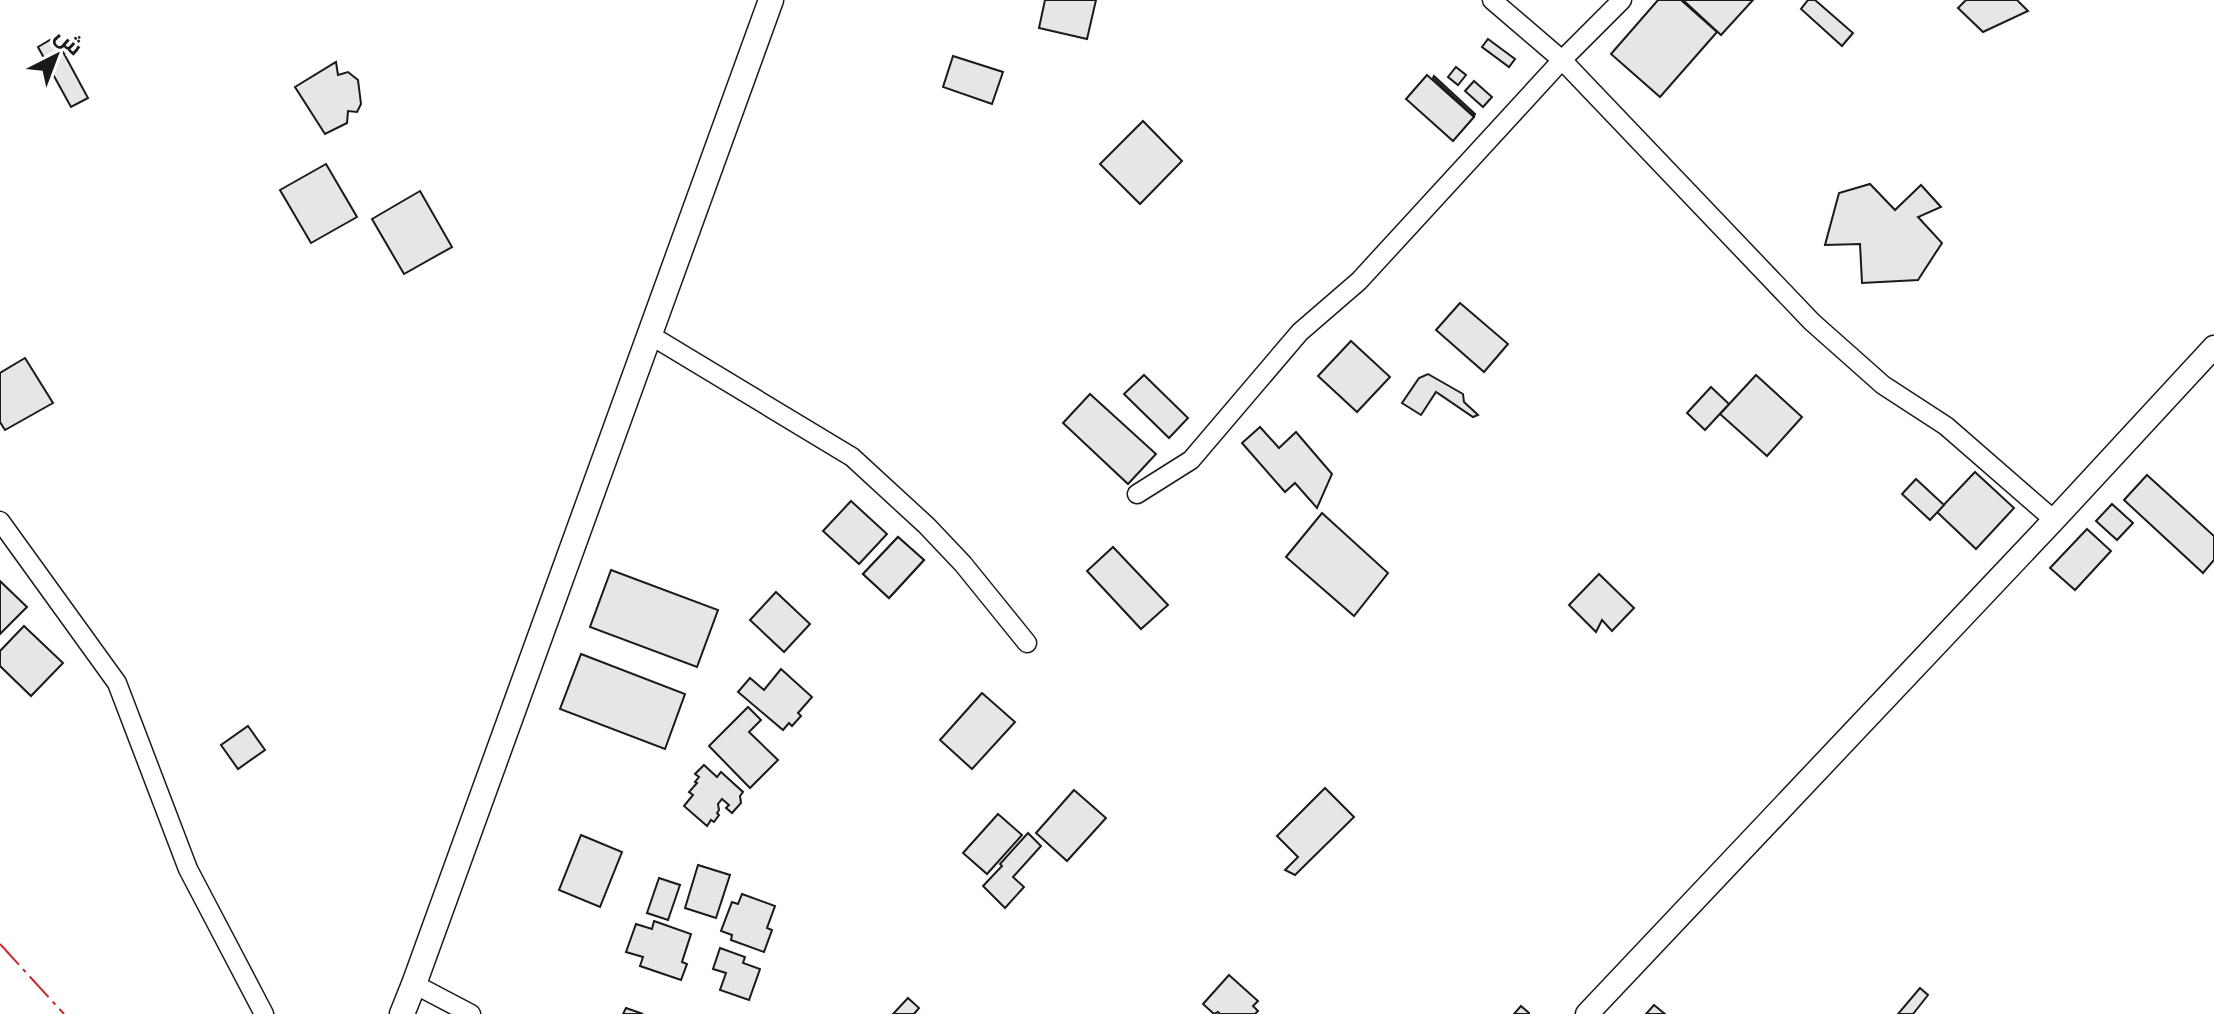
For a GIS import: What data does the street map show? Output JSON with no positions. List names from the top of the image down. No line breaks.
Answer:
{"north":"top right"}
